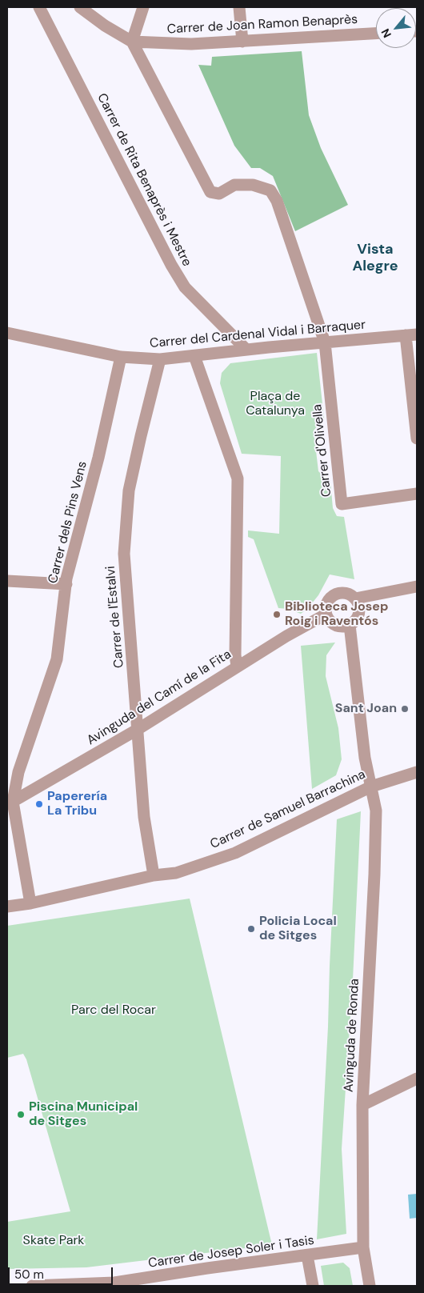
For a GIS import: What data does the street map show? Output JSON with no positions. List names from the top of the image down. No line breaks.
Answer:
{"streets":{"street":["Carrer de Joan Ramon Benaprès","Carrer de Rita Benaprès i Mestre","Carrer del Cardenal Vidal i Barraquer","Carrer d'Olivella","Carrer dels Pins Vens","Carrer de l'Estalvi","Avinguda del Camí de la Fita","Carrer de Samuel Barrachina","Avinguda de Ronda","Carrer de Josep Soler i Tasis"]},"crossings":[["Carrer de Rita Benaprès i Mestre","Carrer del Cardenal Vidal i Barraquer"],["Carrer del Cardenal Vidal i Barraquer","Carrer d'Olivella"],["Carrer del Cardenal Vidal i Barraquer","Carrer dels Pins Vens"],["Carrer del Cardenal Vidal i Barraquer","Carrer de l'Estalvi"],["Carrer dels Pins Vens","Avinguda del Camí de la Fita"],["Carrer dels Pins Vens","Carrer de Samuel Barrachina"],["Carrer de l'Estalvi","Avinguda del Camí de la Fita"],["Carrer de l'Estalvi","Carrer de Samuel Barrachina"],["Avinguda del Camí de la Fita","Avinguda de Ronda"],["Carrer de Samuel Barrachina","Avinguda de Ronda"],["Avinguda de Ronda","Carrer de Josep Soler i Tasis"]],"districts":["Vista Alegre"],"parks":["Plaça de Catalunya","Parc del Rocar","Skate Park"],"places":["Biblioteca Josep Roig i Raventós","Sant Joan","Paperería La Tribu","Policia Local de Sitges","Piscina Municipal de Sitges"],"scale_bar":"50 m","north":"bottom left"}
